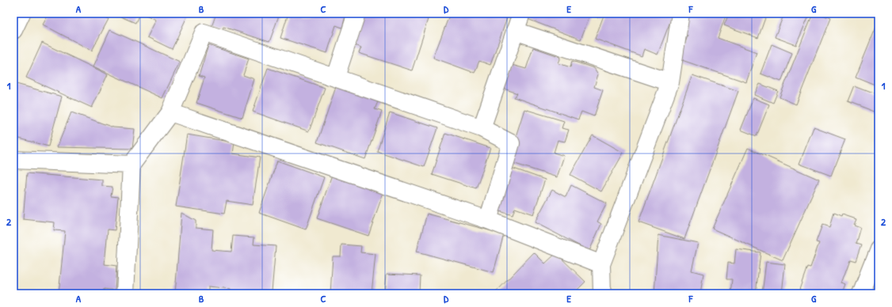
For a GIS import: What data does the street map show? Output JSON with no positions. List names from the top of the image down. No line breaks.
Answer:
{"grid":{"columns":["A","B","C","D","E","F","G"],"rows":["1","2"]}}
